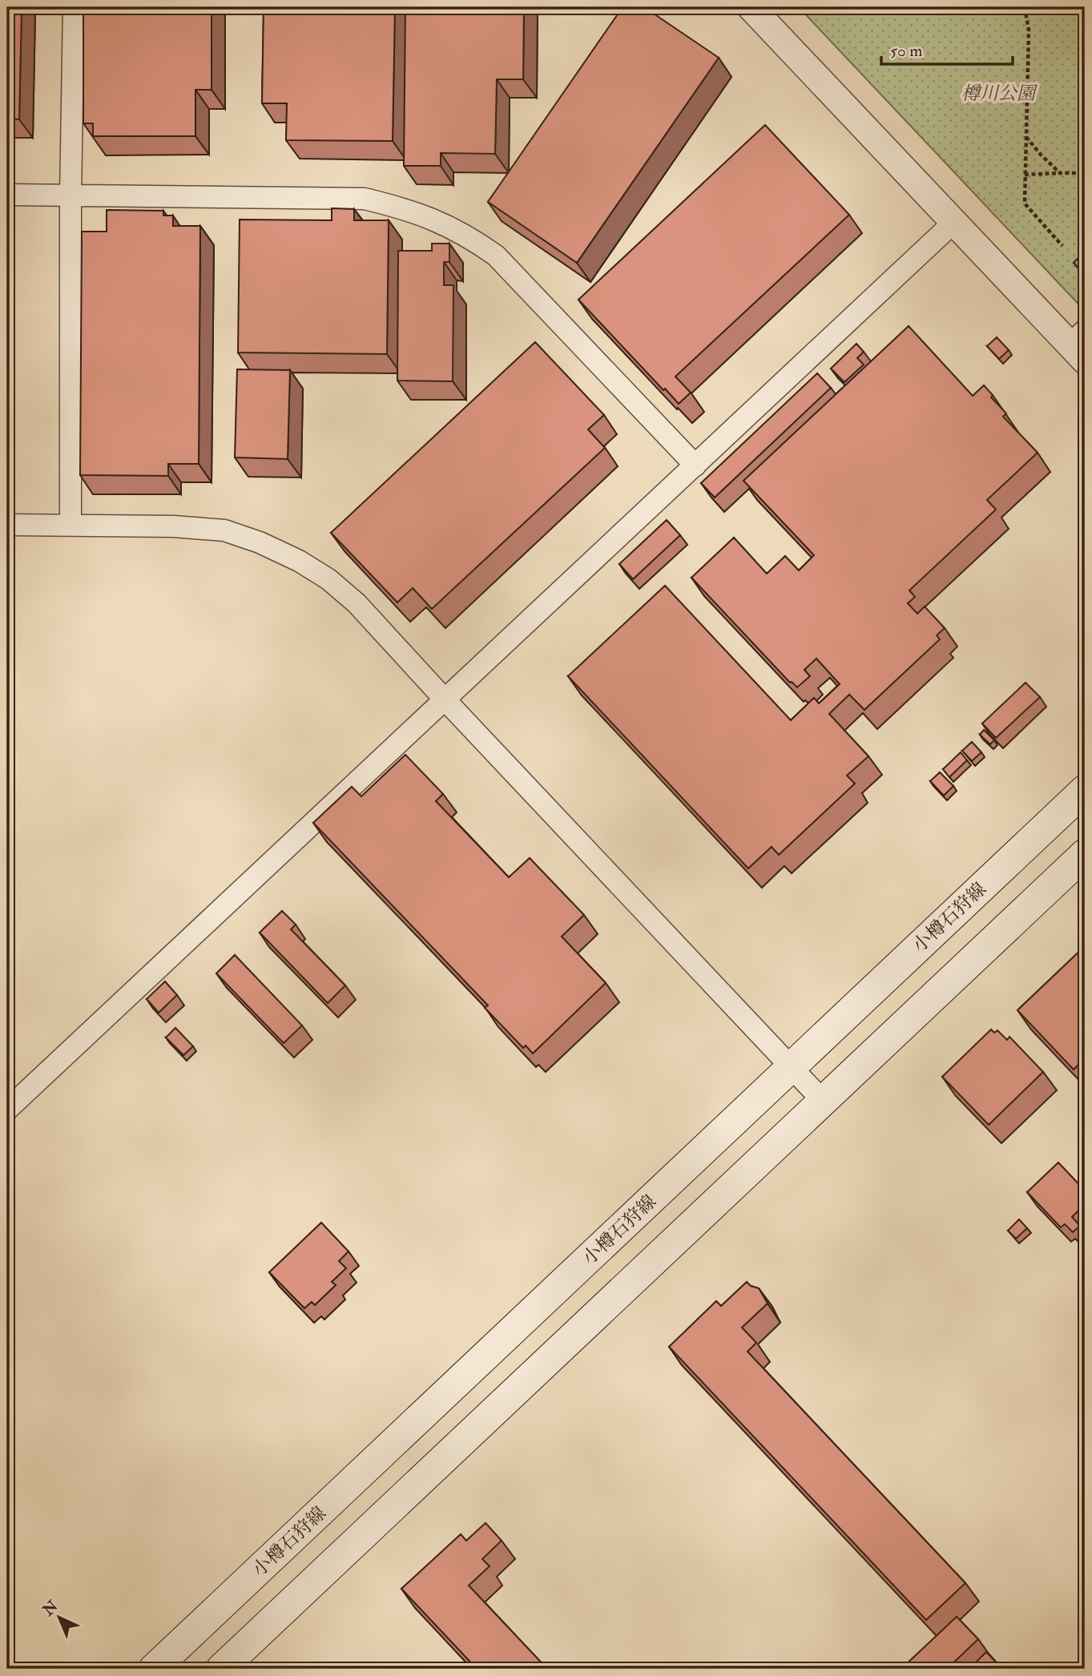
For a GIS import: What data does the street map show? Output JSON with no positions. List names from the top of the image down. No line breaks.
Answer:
{"streets":{"main road":["小樽石狩線"]},"parks":["樽川公園"],"scale_bar":"50 m","north":"top left"}
